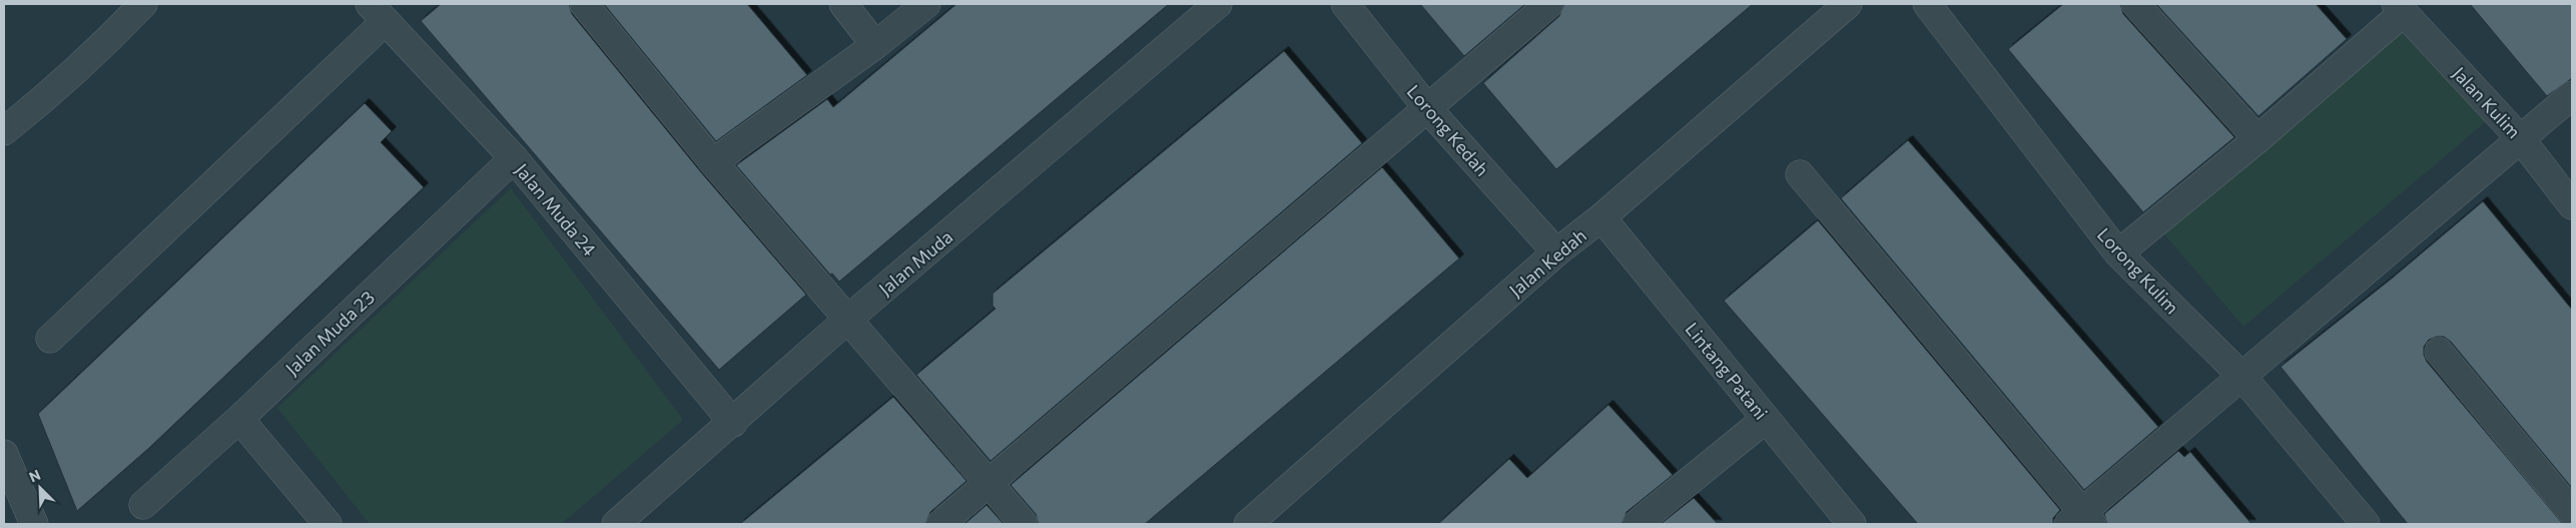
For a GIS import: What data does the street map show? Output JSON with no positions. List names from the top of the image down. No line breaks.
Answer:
{"streets":{"street":["Jalan Kulim","Lorong Kedah","Jalan Muda 24","Jalan Muda","Jalan Kedah","Lorong Kulim","Jalan Muda 23","Lintang Patani"]},"crossings":[["Lorong Kedah","Jalan Kedah"],["Jalan Muda 24","Jalan Muda"],["Jalan Muda 24","Jalan Muda 23"],["Jalan Kedah","Lintang Patani"]],"north":"top left"}
